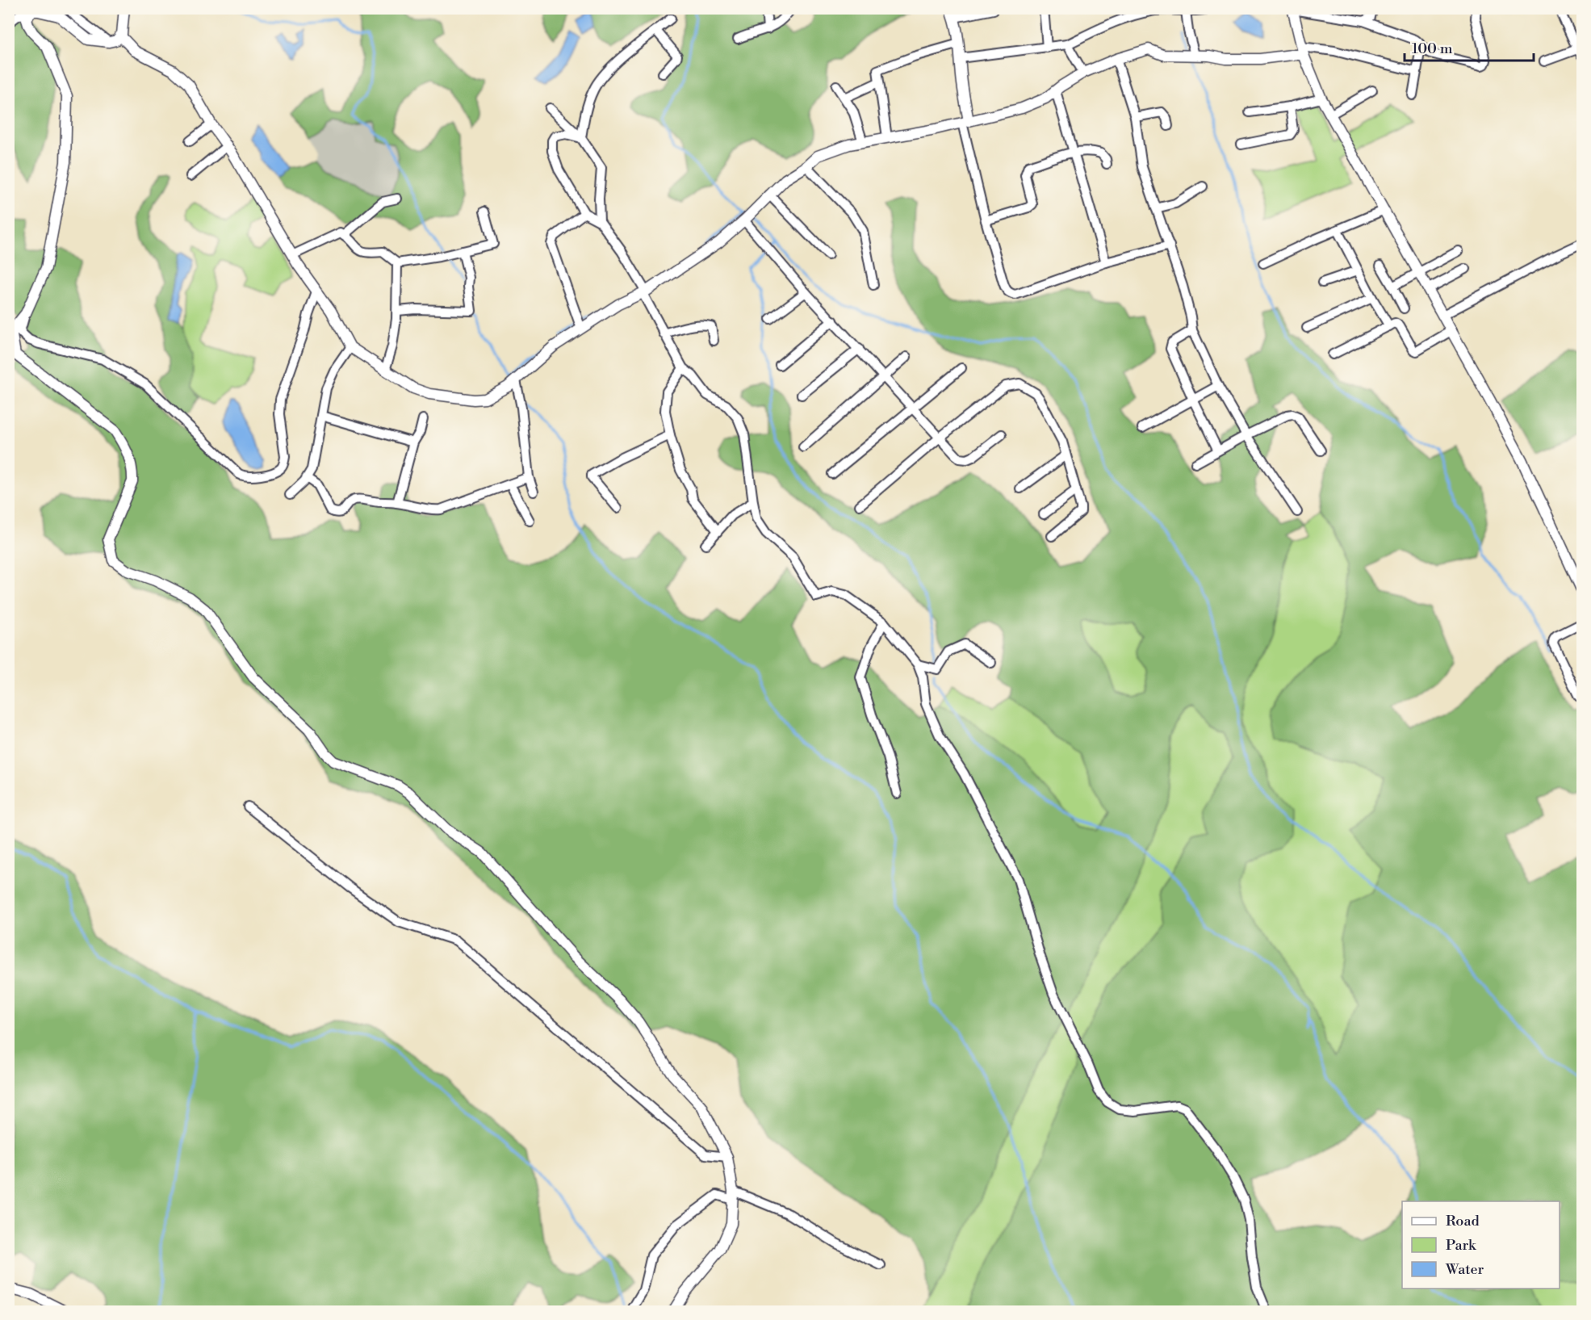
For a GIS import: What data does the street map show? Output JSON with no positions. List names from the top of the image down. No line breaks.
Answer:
{"legend":["Road","Park","Water"],"scale_bar":"100 m"}
